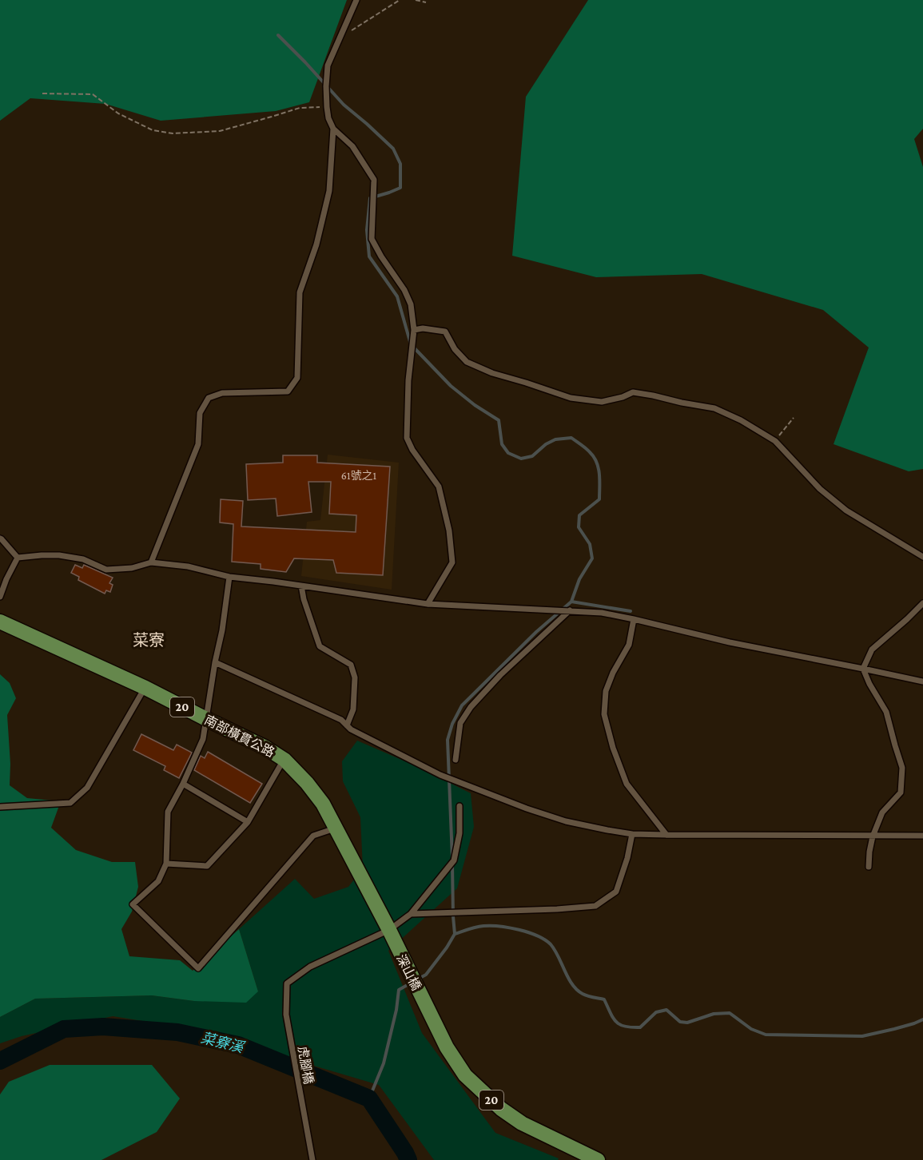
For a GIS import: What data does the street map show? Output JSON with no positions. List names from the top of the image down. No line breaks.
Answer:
{"streets":{"main road":["20","南部橫貫公路","深山橋"],"lane":["虎腳橋"]},"crossings":[["南部橫貫公路","深山橋"],["南部橫貫公路","虎腳橋"],["深山橋","虎腳橋"]],"districts":["菜寮"],"water":["菜竂溪"],"house_numbers":["61號之1"]}
